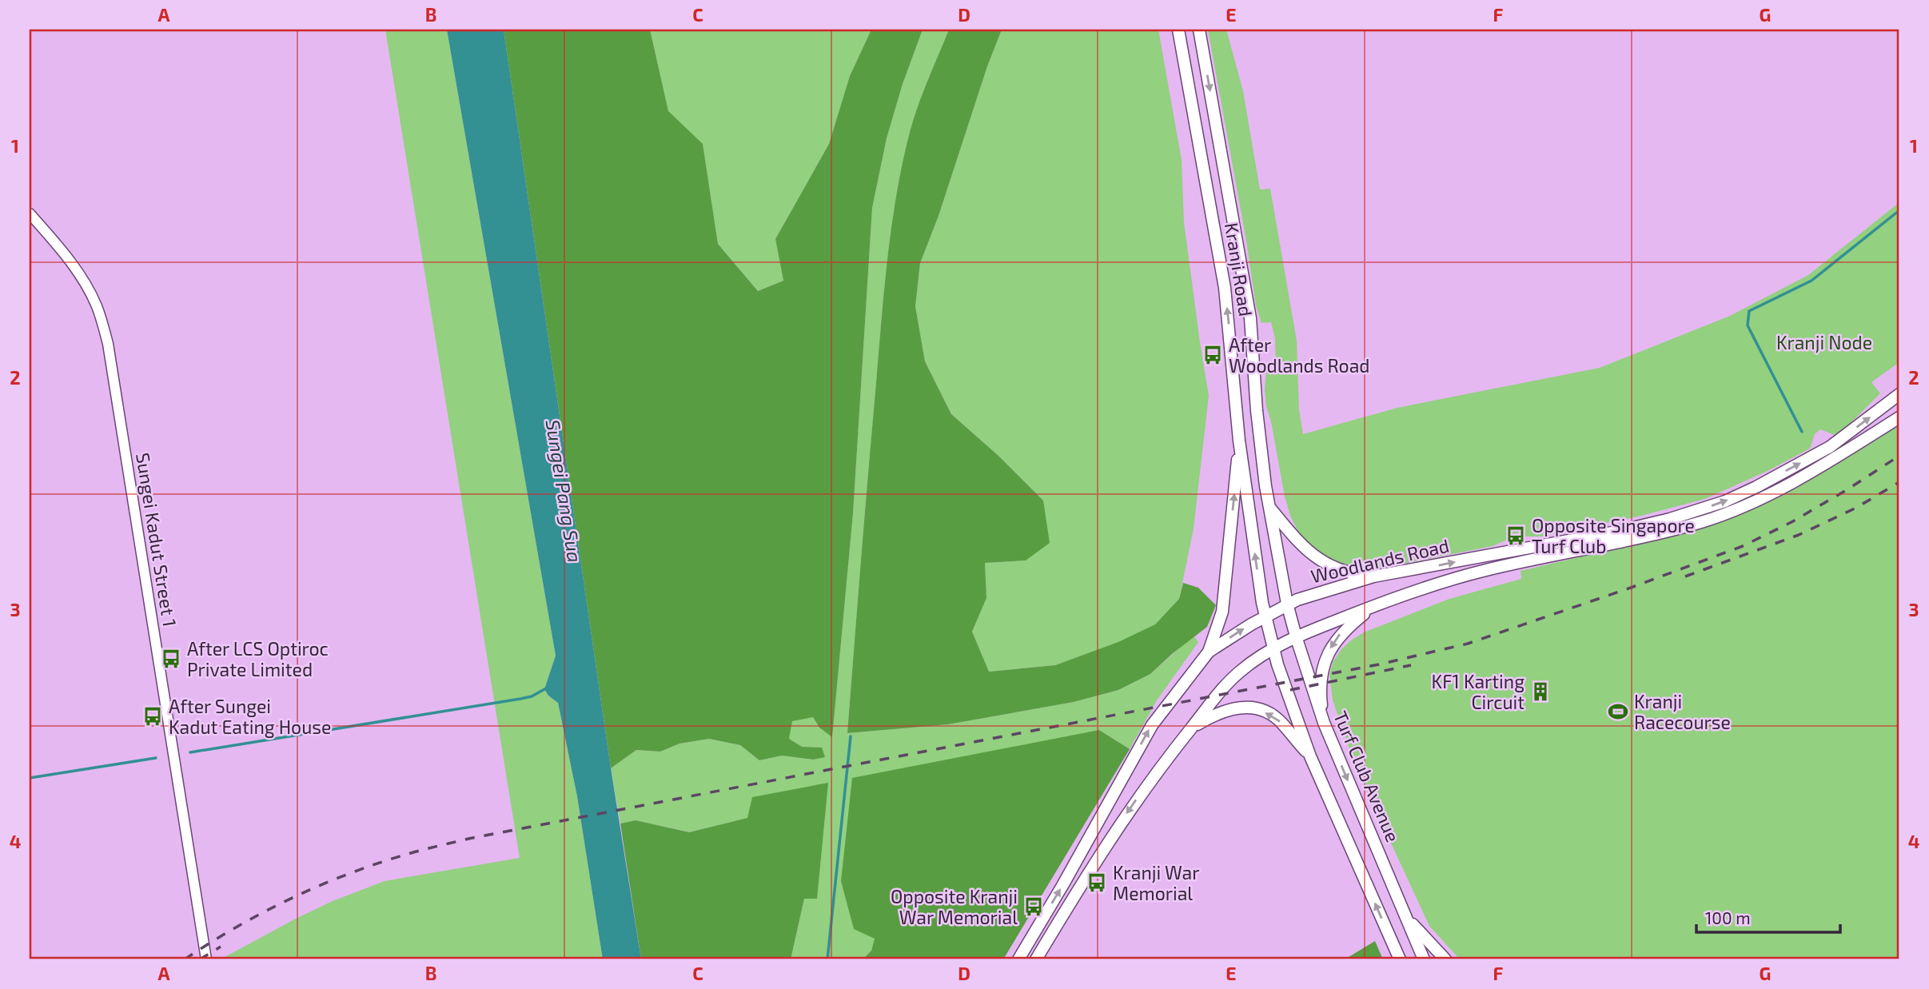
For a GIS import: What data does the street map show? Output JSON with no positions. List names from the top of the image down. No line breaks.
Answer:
{"streets":{"main road":["Kranji Road","Woodlands Road","Turf Club Avenue"],"street":["Sungei Kadut Street 1"]},"crossings":[["Kranji Road","Woodlands Road"],["Kranji Road","Turf Club Avenue"],["Woodlands Road","Turf Club Avenue"]],"water":["Sungei Pang Sua"],"parks":["Kranji Node"],"places":{"bus stop":["After Woodlands Road","Opposite Singapore Turf Club","After LCS Optiroc Private Limited","After Sungei Kadut Eating House","Kranji War Memorial","Opposite Kranji War Memorial"],"building":["KF1 Karting Circuit"],"sports":["Kranji Racecourse"]},"scale_bar":"100 m","grid":{"columns":["A","B","C","D","E","F","G"],"rows":["1","2","3","4"]}}
